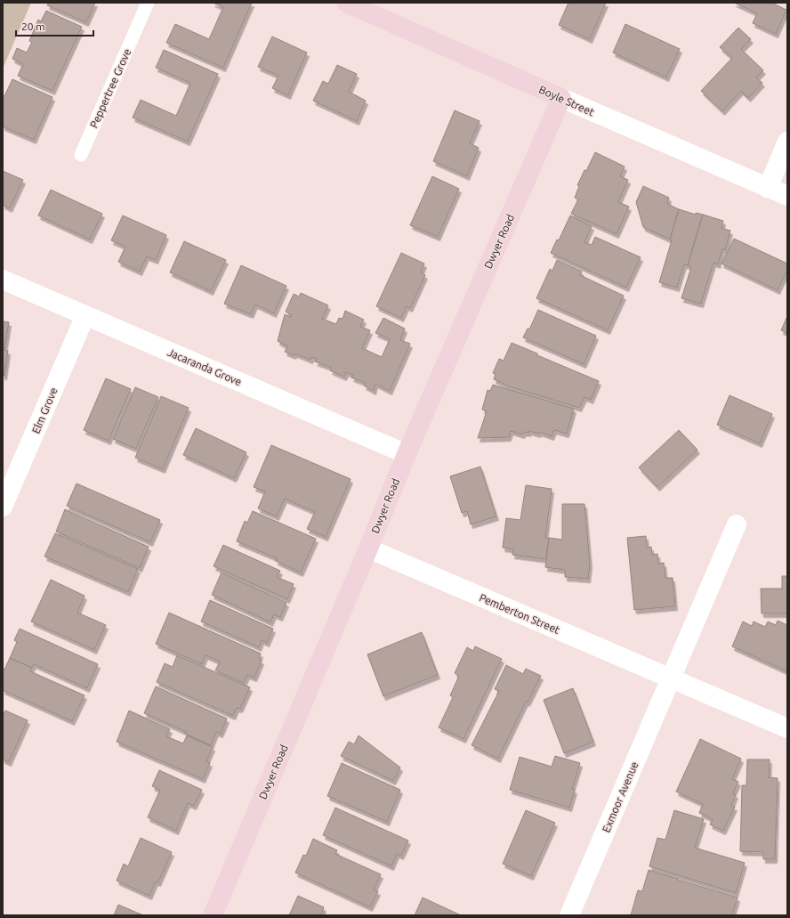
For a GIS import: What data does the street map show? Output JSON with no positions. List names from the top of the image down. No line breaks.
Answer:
{"streets":{"street":["Boyle Street","Dwyer Road","Jacaranda Grove","Elm Grove","Pemberton Street","Exmoor Avenue"],"lane":["Peppertree Grove"]},"crossings":[["Boyle Street","Dwyer Road"],["Dwyer Road","Jacaranda Grove"],["Dwyer Road","Pemberton Street"],["Jacaranda Grove","Elm Grove"],["Pemberton Street","Exmoor Avenue"]],"scale_bar":"20 m"}
